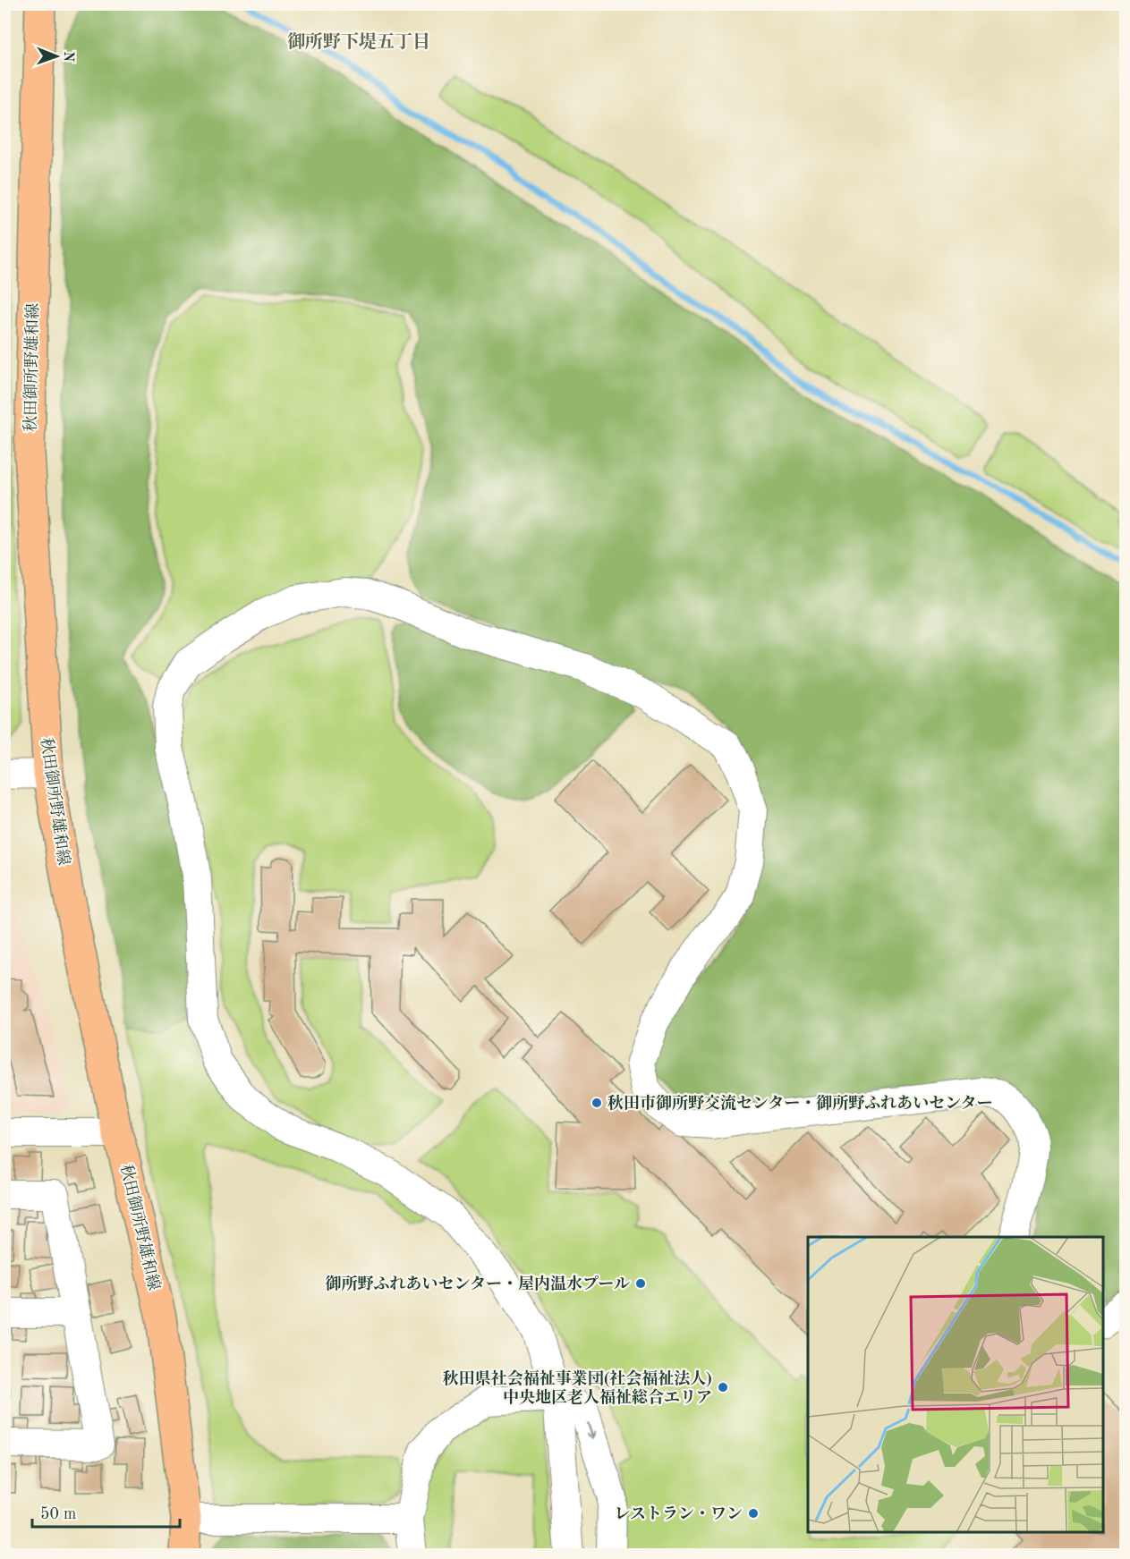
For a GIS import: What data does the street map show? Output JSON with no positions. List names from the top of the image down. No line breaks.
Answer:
{"streets":{"main road":["秋田御所野雄和線"]},"districts":["御所野下堤五丁目"],"places":["秋田市御所野交流センター・御所野ふれあいセンター","御所野ふれあいセンター・屋内温水プール","秋田県社会福祉事業団(社会福祉法人) 中央地区老人福祉総合エリア","レストラン・ワン"],"scale_bar":"50 m","north":"right"}
